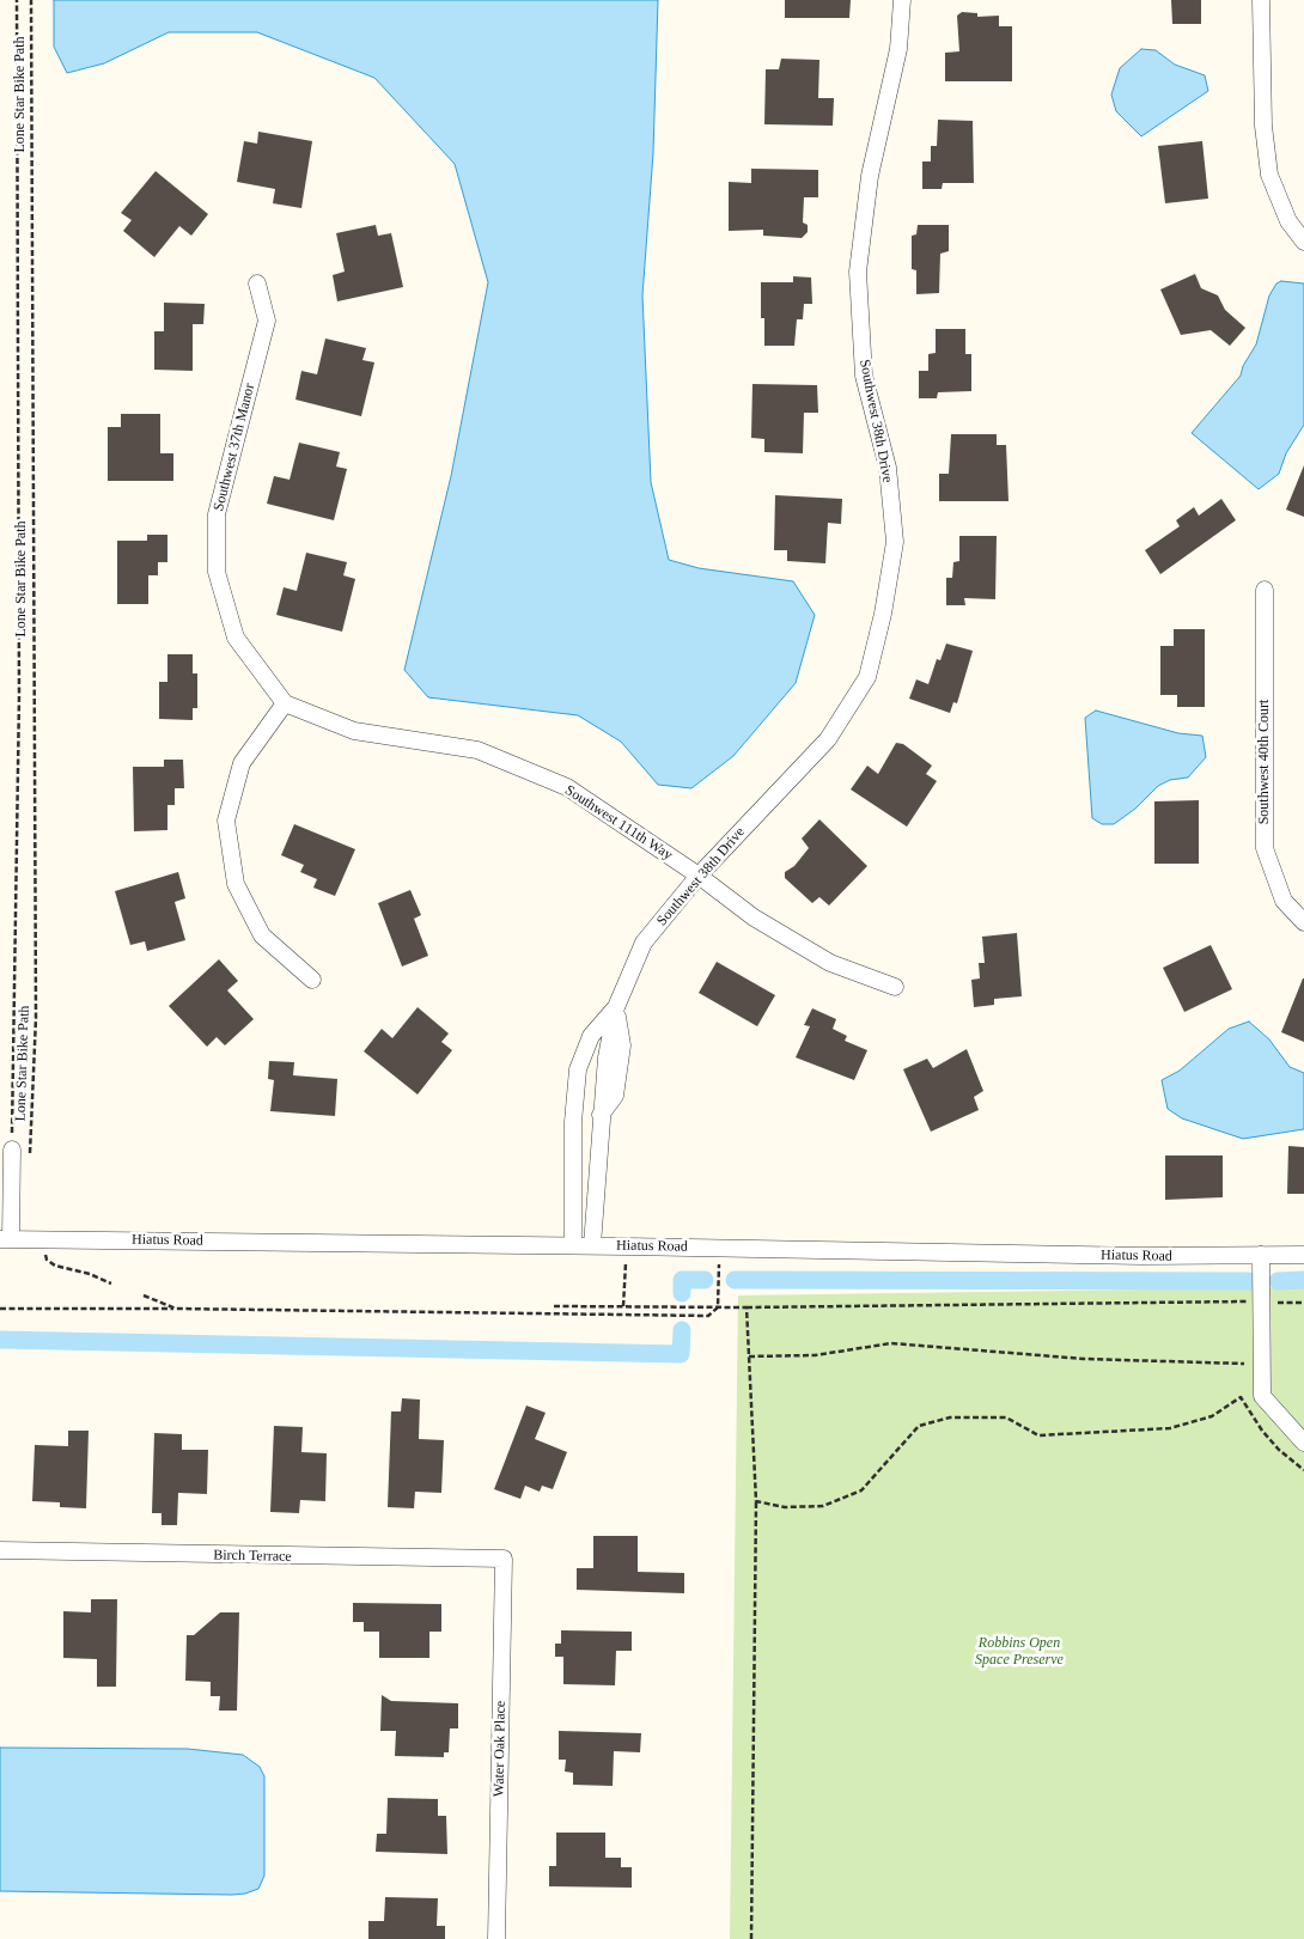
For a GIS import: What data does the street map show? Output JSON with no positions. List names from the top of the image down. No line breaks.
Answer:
{"streets":{"street":["Southwest 38th Drive","Southwest 37th Manor","Southwest 40th Court","Southwest 111th Way","Hiatus Road","Birch Terrace","Water Oak Place"],"path":["Lone Star Bike Path"]},"crossings":[["Southwest 38th Drive","Southwest 111th Way"],["Southwest 38th Drive","Hiatus Road"],["Southwest 37th Manor","Southwest 111th Way"],["Birch Terrace","Water Oak Place"]],"parks":["Robbins Open Space Preserve"]}
